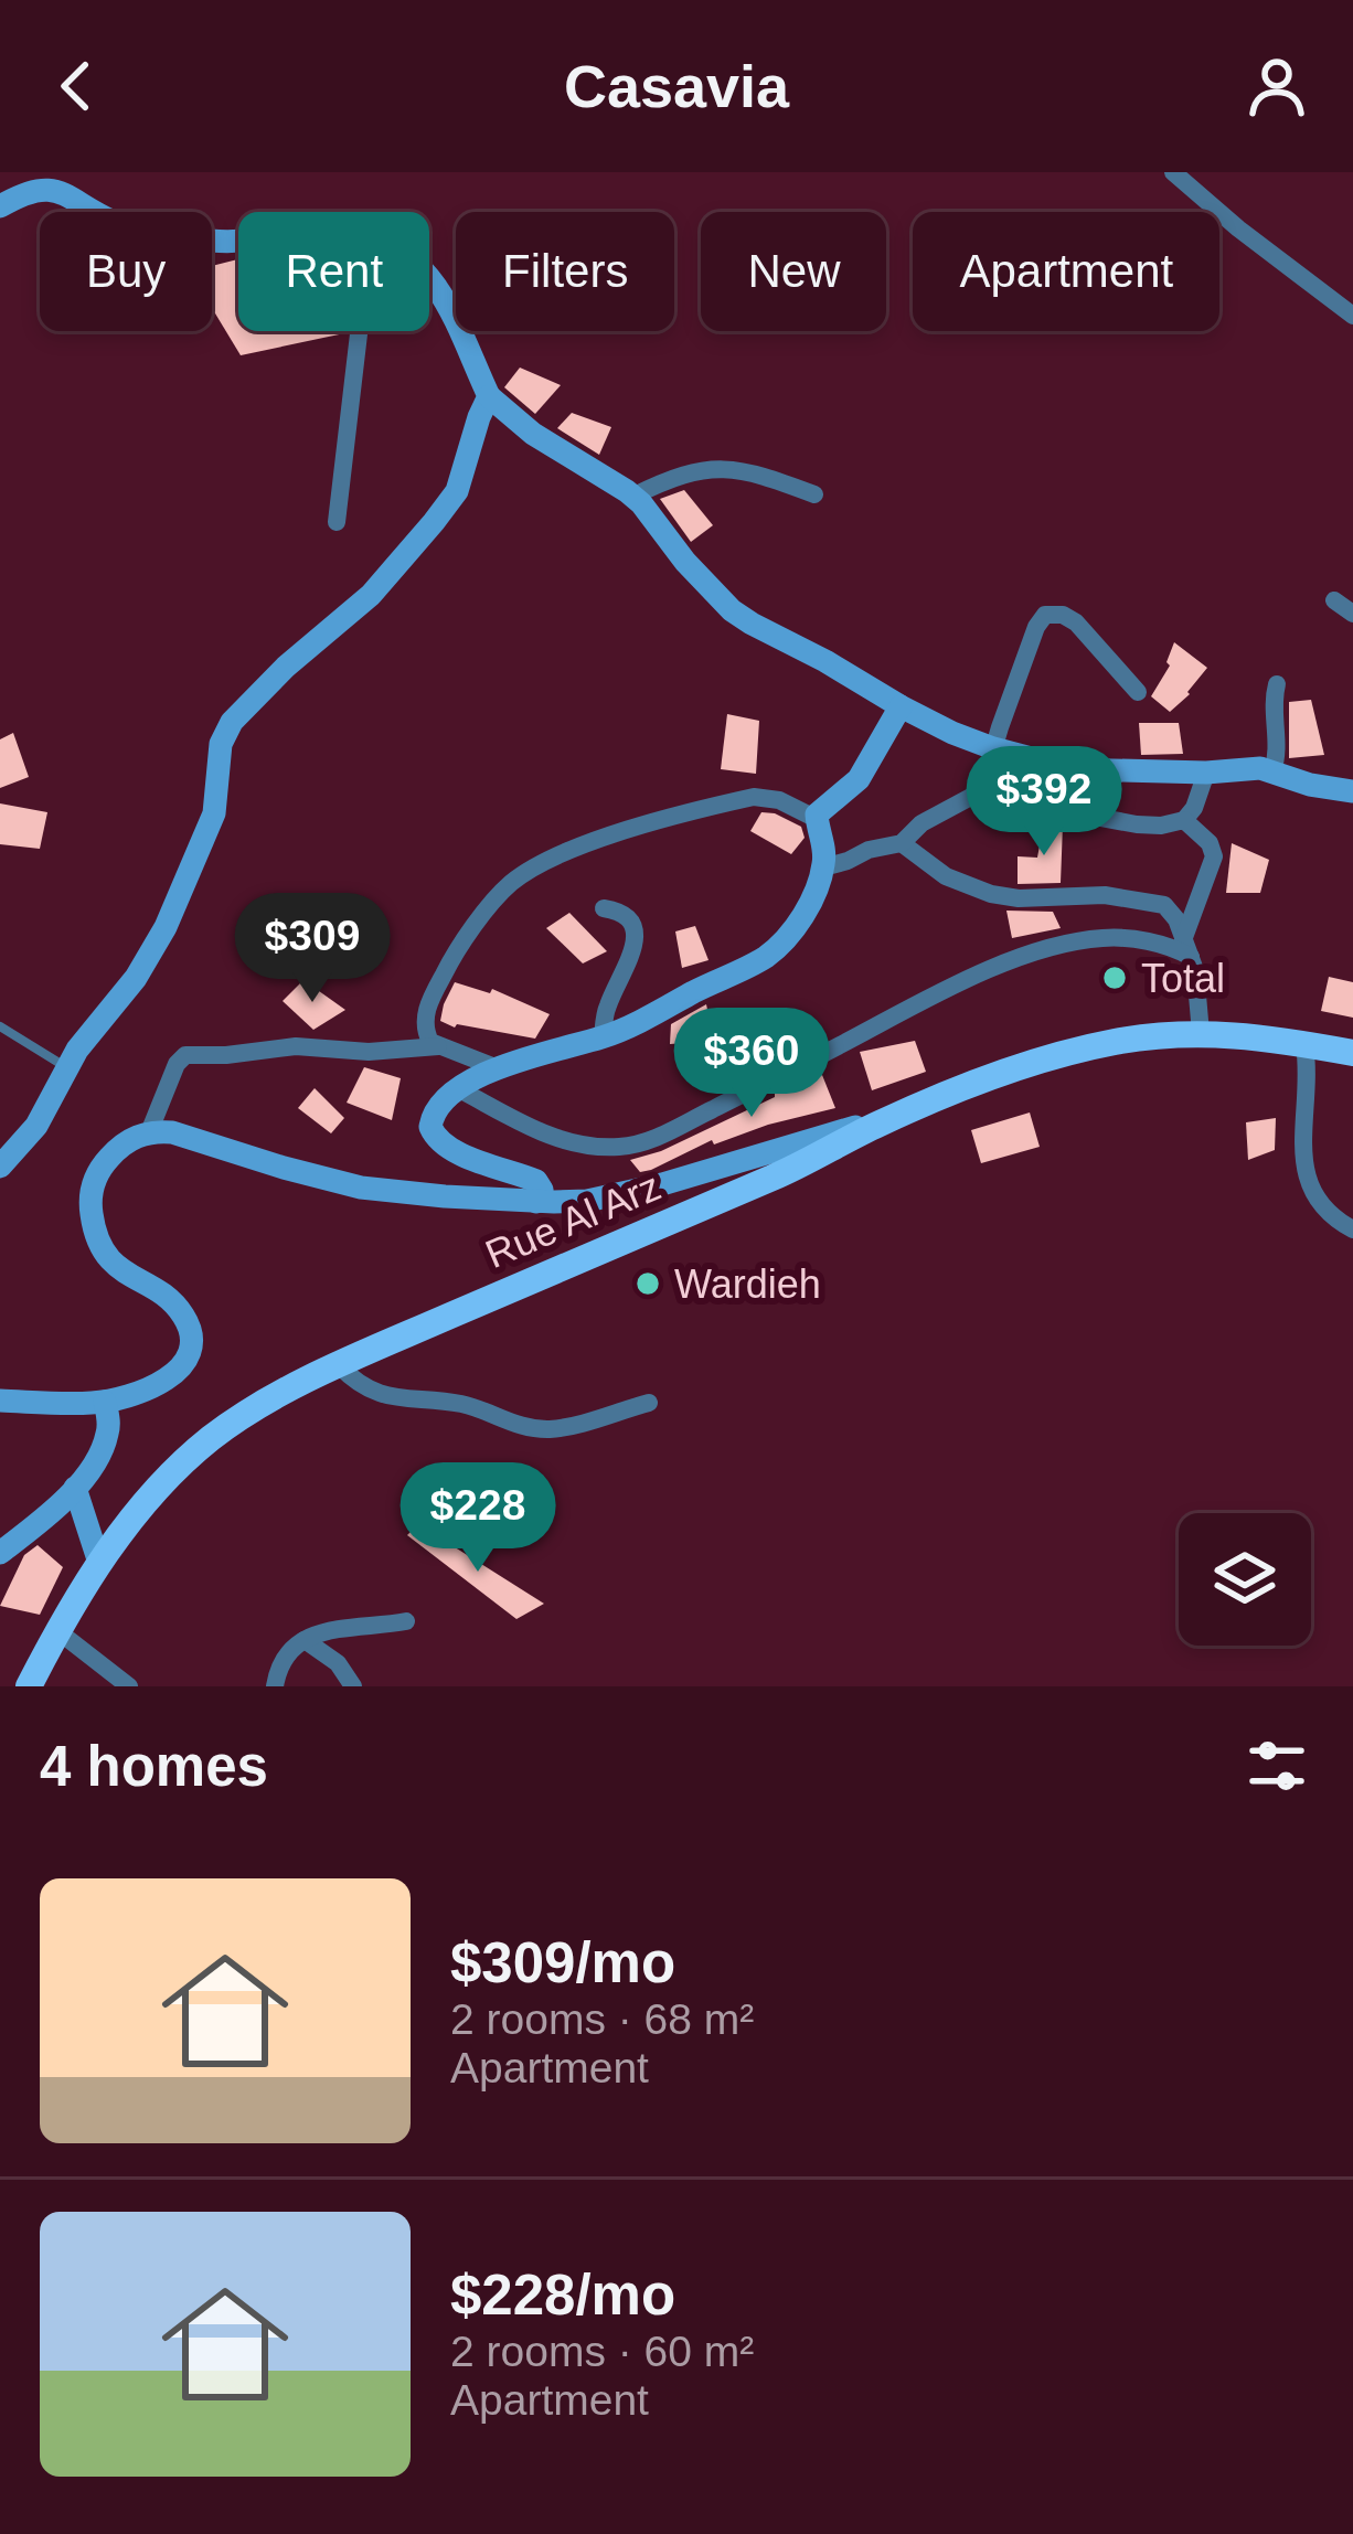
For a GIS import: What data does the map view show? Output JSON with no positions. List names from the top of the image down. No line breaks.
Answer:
{"streets":{"main road":["Rue Al Arz"]},"places":["Total","Wardieh"],"page":{"header":"Casavia","chip":["Buy","Rent","Filters","New","Apartment"],"price":["$392","$309","$360","$228"],"heading":"4 homes","list":[{"name":"$309/mo","note":"2 rooms · 68 m² · Apartment"},{"name":"$228/mo","note":"2 rooms · 60 m² · Apartment"}]}}
